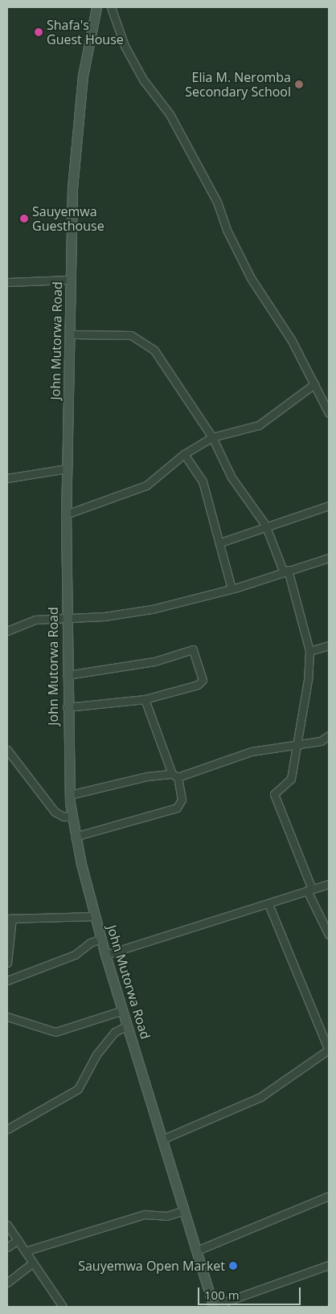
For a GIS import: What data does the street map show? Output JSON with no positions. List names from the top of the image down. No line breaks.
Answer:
{"streets":{"street":["John Mutorwa Road"]},"places":["Shafa's Guest House","Elia M. Neromba Secondary School","Sauyemwa Guesthouse","Sauyemwa Open Market"],"scale_bar":"100 m"}
